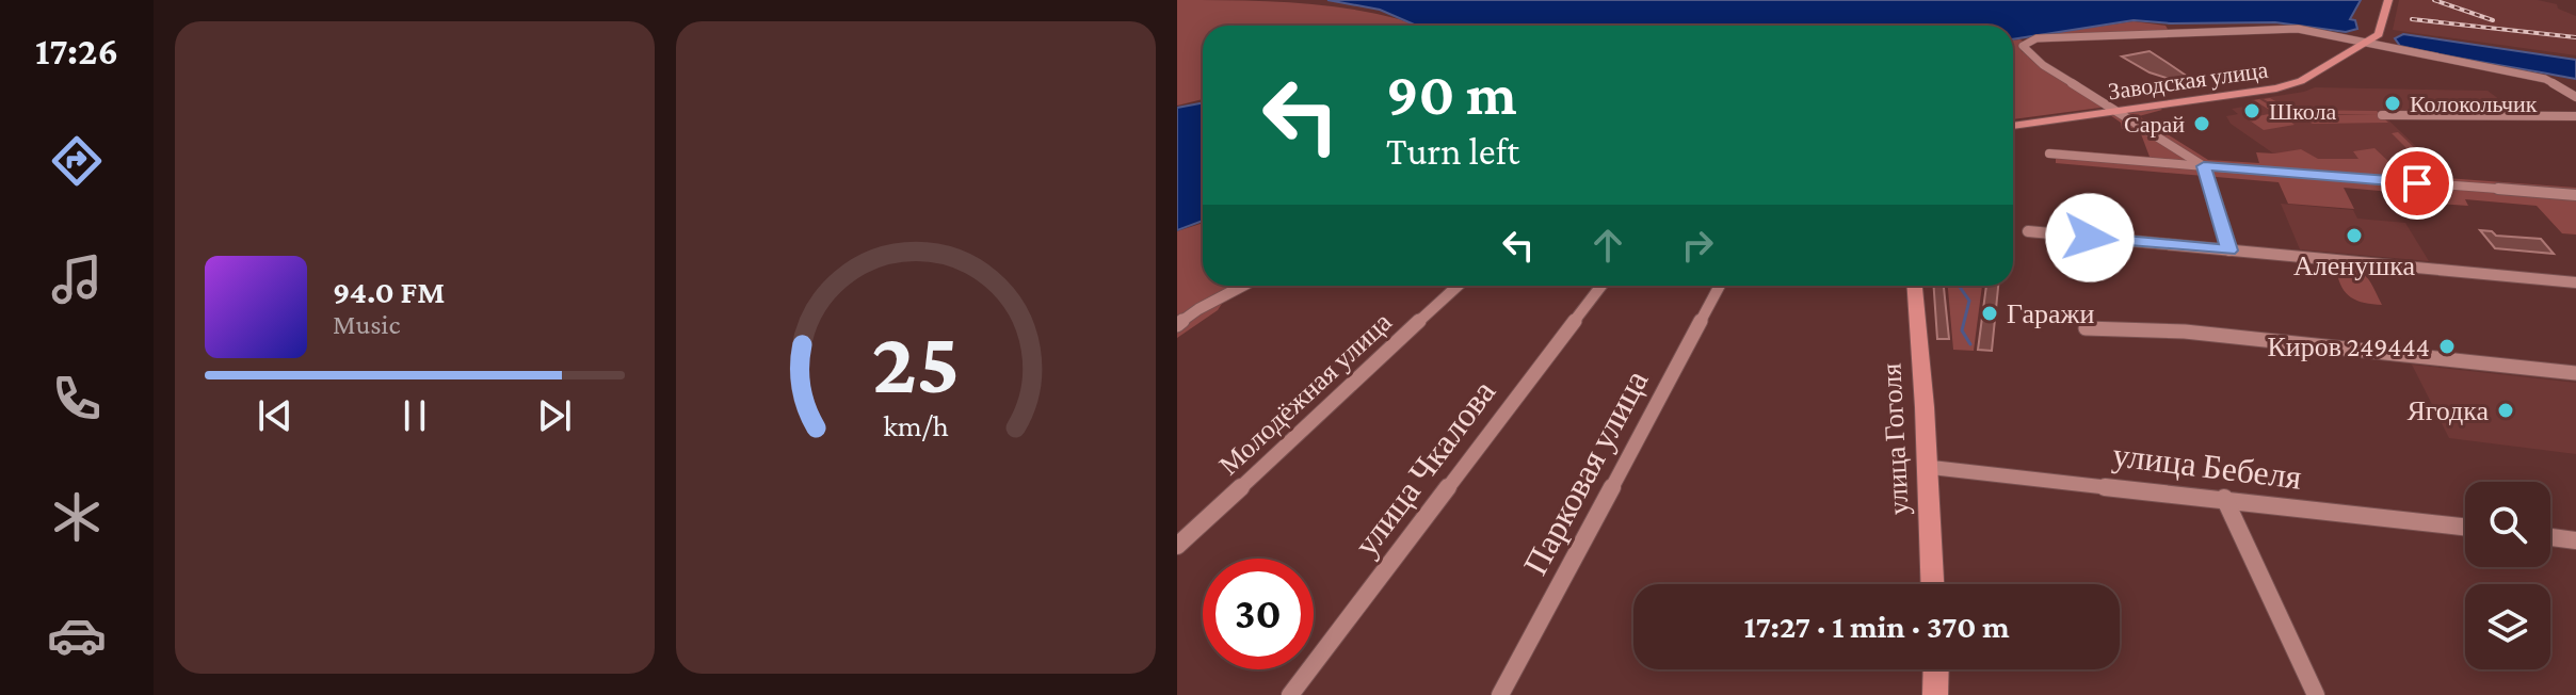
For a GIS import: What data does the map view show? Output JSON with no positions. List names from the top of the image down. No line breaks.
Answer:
{"streets":{"main road":["Заводская улица","улица Гоголя"],"street":["Молодёжная улица","улица Бебеля","улица Чкалова","Парковая улица"]},"crossings":[["улица Гоголя","улица Бебеля"]],"places":["Колокольчик","Школа","Сарай","Аленушка","Гаражи","Киров 249444","Ягодка"],"page":{"tabs":"17:26","turn":["90 m","Turn left"],"song":["94.0 FM","Music"],"limit":"30","trip":"17:27 · 1 min · 370 m","gauge":["25","km/h"]}}
